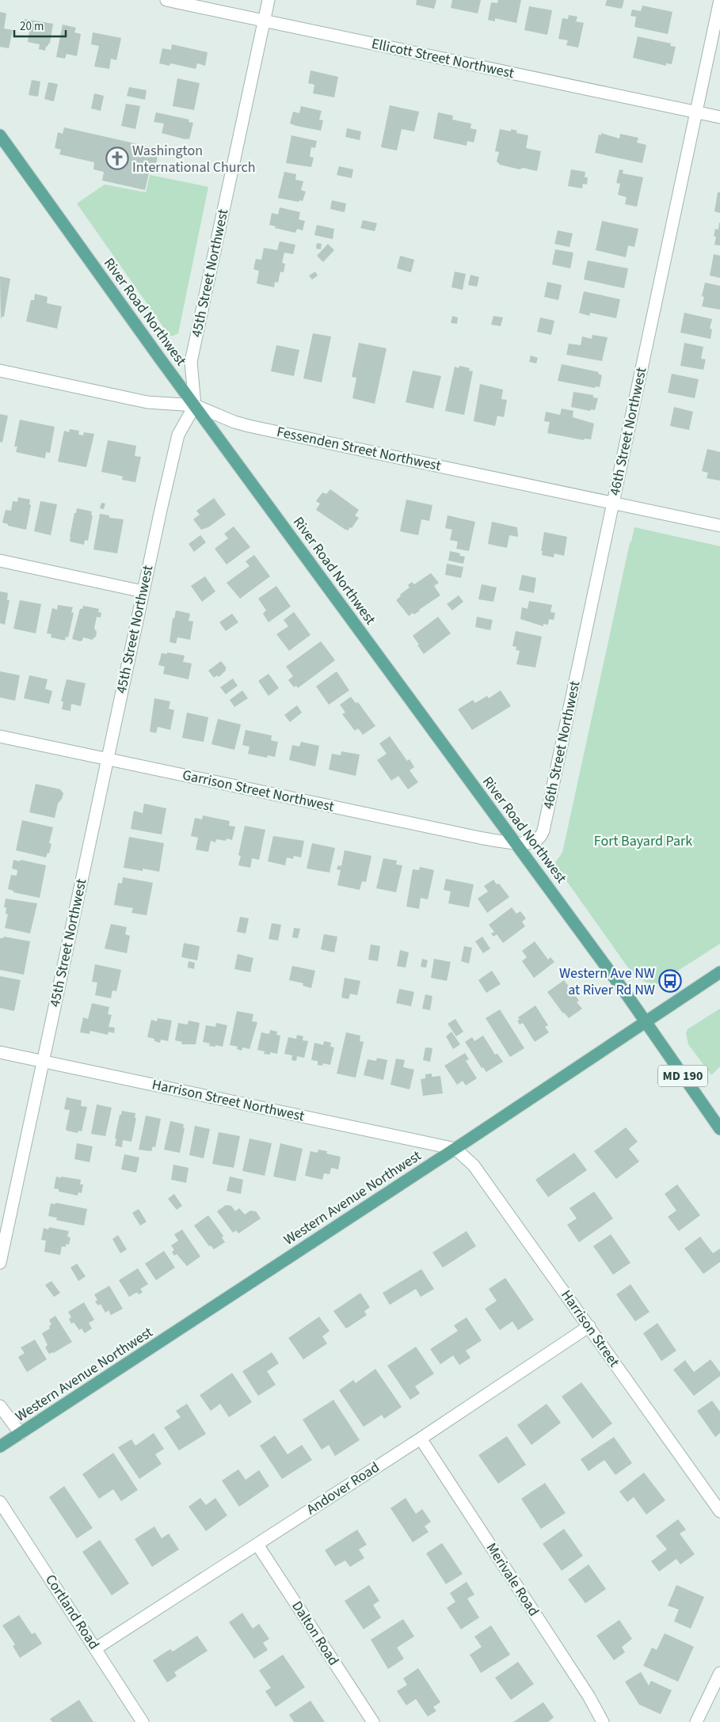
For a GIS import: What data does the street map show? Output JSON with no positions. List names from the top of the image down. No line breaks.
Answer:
{"streets":{"main road":["River Road Northwest","MD 190","Western Avenue Northwest"],"street":["Ellicott Street Northwest","45th Street Northwest","46th Street Northwest","Fessenden Street Northwest","Garrison Street Northwest","Harrison Street Northwest","Harrison Street","Andover Road","Merivale Road","Cortland Road","Dalton Road"]},"crossings":[["Ellicott Street Northwest","45th Street Northwest"],["Ellicott Street Northwest","46th Street Northwest"],["45th Street Northwest","River Road Northwest"],["45th Street Northwest","Fessenden Street Northwest"],["45th Street Northwest","Garrison Street Northwest"],["45th Street Northwest","Harrison Street Northwest"],["River Road Northwest","46th Street Northwest"],["River Road Northwest","Fessenden Street Northwest"],["River Road Northwest","Garrison Street Northwest"],["River Road Northwest","MD 190"],["River Road Northwest","Western Avenue Northwest"],["46th Street Northwest","Fessenden Street Northwest"],["46th Street Northwest","Garrison Street Northwest"],["MD 190","Western Avenue Northwest"],["Harrison Street Northwest","Western Avenue Northwest"],["Harrison Street Northwest","Harrison Street"],["Western Avenue Northwest","Harrison Street"],["Harrison Street","Andover Road"],["Andover Road","Merivale Road"],["Andover Road","Cortland Road"],["Andover Road","Dalton Road"]],"parks":["Fort Bayard Park"],"places":{"church":["Washington International Church"],"bus stop":["Western Ave NW at River Rd NW"]},"scale_bar":"20 m"}
